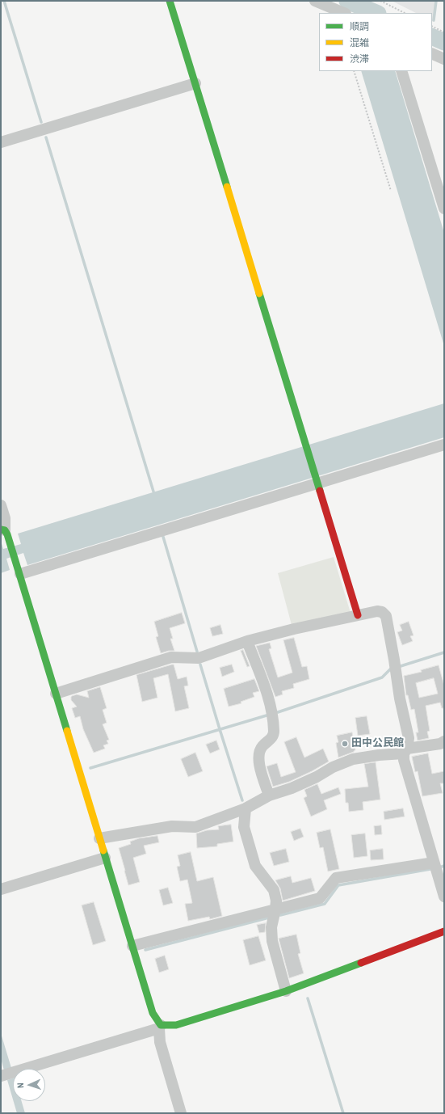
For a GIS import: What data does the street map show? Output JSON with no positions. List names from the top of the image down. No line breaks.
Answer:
{"places":["田中公民館"],"legend":["順調","混雑","渋滞"],"north":"left"}
